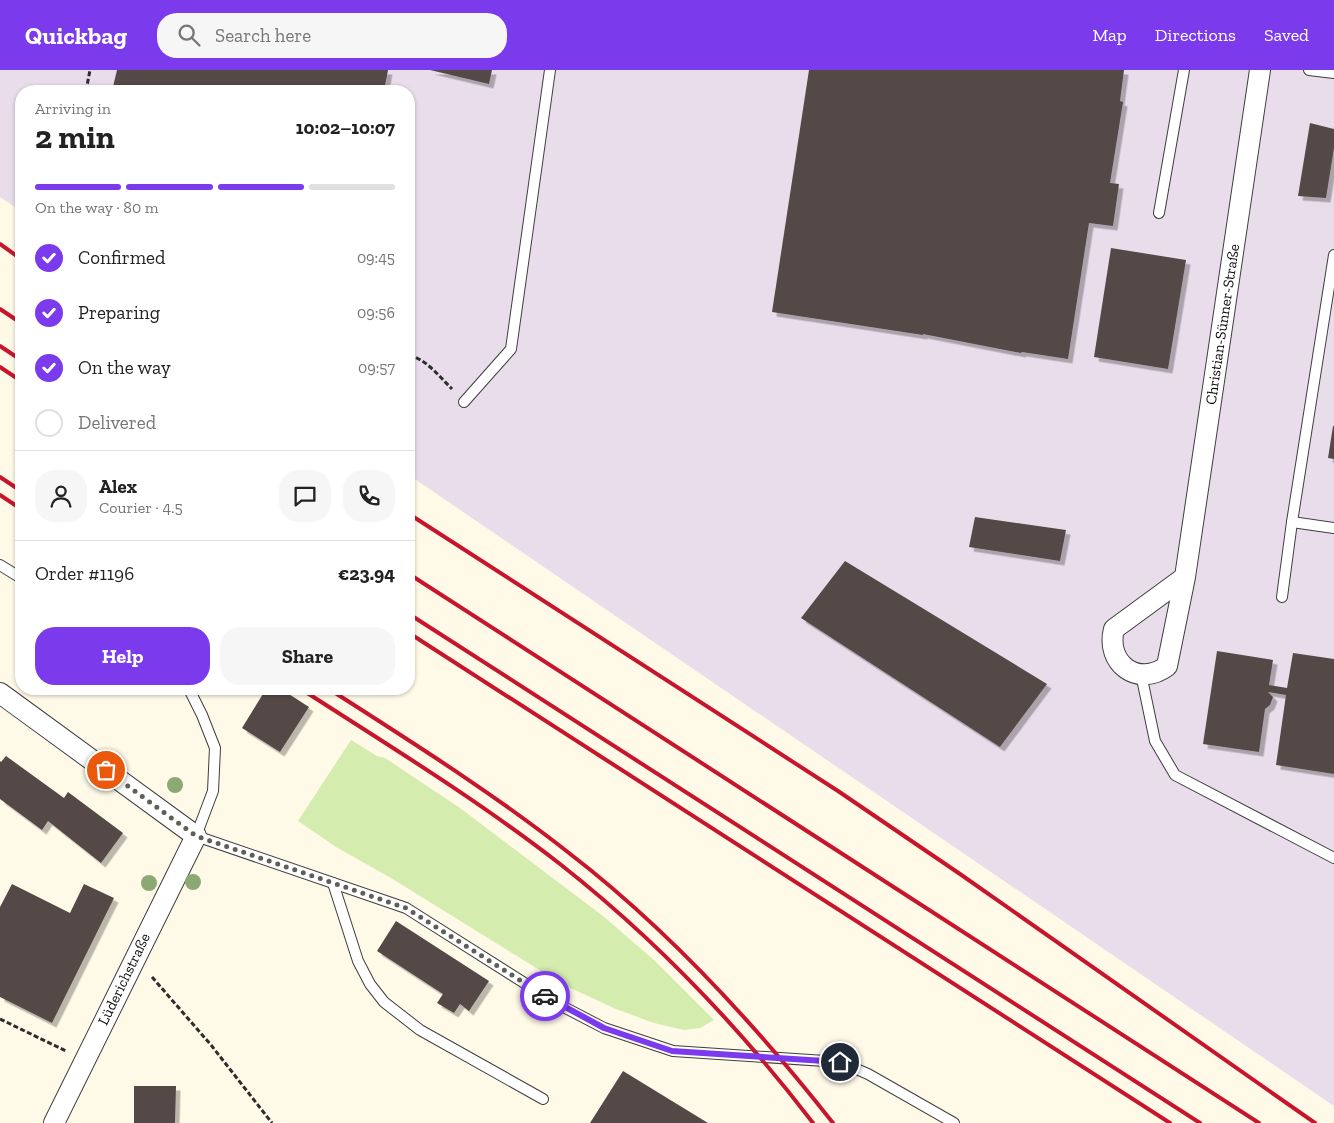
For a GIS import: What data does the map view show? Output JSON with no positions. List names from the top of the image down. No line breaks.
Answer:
{"streets":{"street":["Christian-Sünner-Straße","Lüderichstraße"]},"page":{"header":"Quickbag","search":"Search here","nav":["Map","Directions","Saved"],"heading":["2 min","Arriving in","10:02–10:07"],"panel":["Alex","Courier · 4.5","Order #1196","€23.94"],"bar":"On the way · 80 m","list":[["Confirmed","09:45"],["Preparing","09:56"],["On the way","09:57"],"Delivered"],"buttons":["Help","Share"]}}
